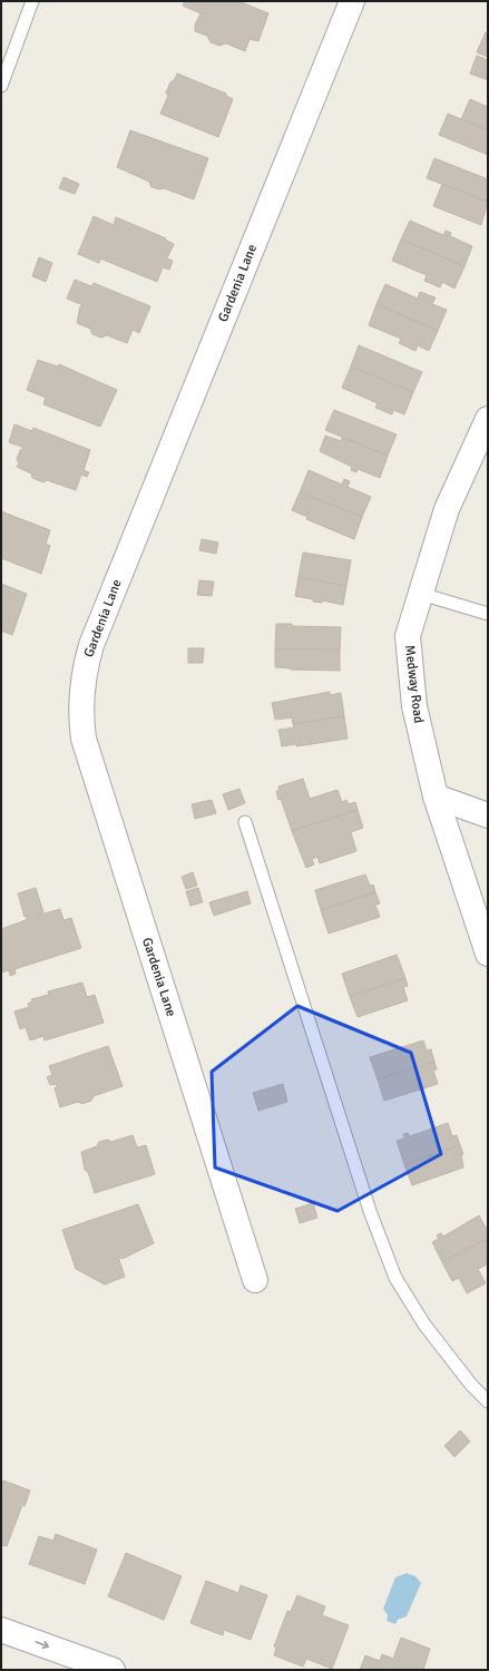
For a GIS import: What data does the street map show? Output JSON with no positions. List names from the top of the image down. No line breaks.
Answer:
{"streets":{"street":["Gardenia Lane","Medway Road"]}}
